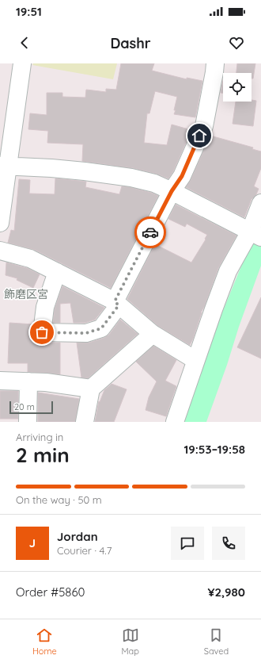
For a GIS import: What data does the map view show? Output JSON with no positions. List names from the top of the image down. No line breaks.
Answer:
{"districts":["飾磨区宮"],"scale_bar":"20 m","page":{"status":"19:51","header":"Dashr","scale":"20 m","heading":["2 min","Arriving in","19:53–19:58"],"panel":["Jordan","Courier · 4.7","Order #5860","¥2,980"],"bar":"On the way · 50 m","round":"J","tabs":["Home","Map","Saved"]}}
